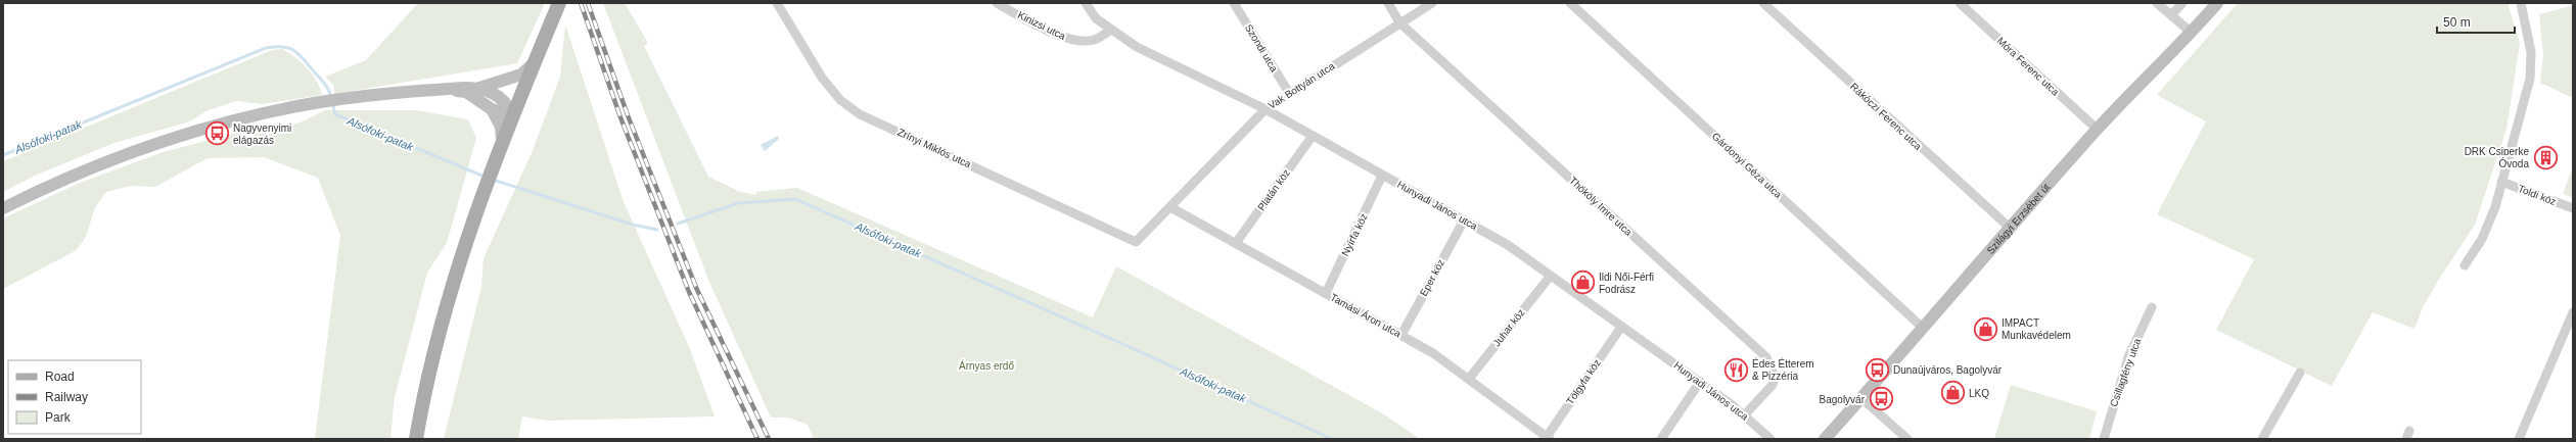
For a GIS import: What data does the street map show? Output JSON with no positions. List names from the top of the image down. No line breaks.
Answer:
{"streets":{"street":["Kinizsi utca","Szondi utca","Móra Ferenc utca","Vak Bottyán utca","Rákóczi Ferenc utca","Zrínyi Miklós utca","Gárdonyi Géza utca","Platán köz","Toldi köz","Hunyadi János utca","Thököly Imre utca","Szilágyi Erzsébet út","Nyírfa köz","Eper köz","Tamási Áron utca","Juhar köz","Csillagfény utca","Tölgyfa köz"]},"crossings":[["Kinizsi utca","Hunyadi János utca"],["Szondi utca","Vak Bottyán utca"],["Móra Ferenc utca","Szilágyi Erzsébet út"],["Vak Bottyán utca","Zrínyi Miklós utca"],["Vak Bottyán utca","Hunyadi János utca"],["Vak Bottyán utca","Thököly Imre utca"],["Vak Bottyán utca","Tamási Áron utca"],["Rákóczi Ferenc utca","Szilágyi Erzsébet út"],["Gárdonyi Géza utca","Szilágyi Erzsébet út"],["Platán köz","Hunyadi János utca"],["Platán köz","Tamási Áron utca"],["Hunyadi János utca","Thököly Imre utca"],["Hunyadi János utca","Nyírfa köz"],["Hunyadi János utca","Eper köz"],["Hunyadi János utca","Juhar köz"],["Hunyadi János utca","Tölgyfa köz"],["Nyírfa köz","Tamási Áron utca"],["Eper köz","Tamási Áron utca"],["Tamási Áron utca","Juhar köz"],["Tamási Áron utca","Tölgyfa köz"]],"water":["Alsófoki-patak"],"parks":["Árnyas erdő"],"places":{"bus stop":["Nagyvenyimi elágazás","Dunaújváros, Bagolyvár","Bagolyvár"],"building":["DRK Csiperke Óvoda"],"shop":["Ildi Női-Férfi Fodrász","IMPACT Munkavédelem","LKQ"],"restaurant":["Édes Étterem & Pizzéria"]},"legend":["Road","Railway","Park"],"scale_bar":"50 m"}
